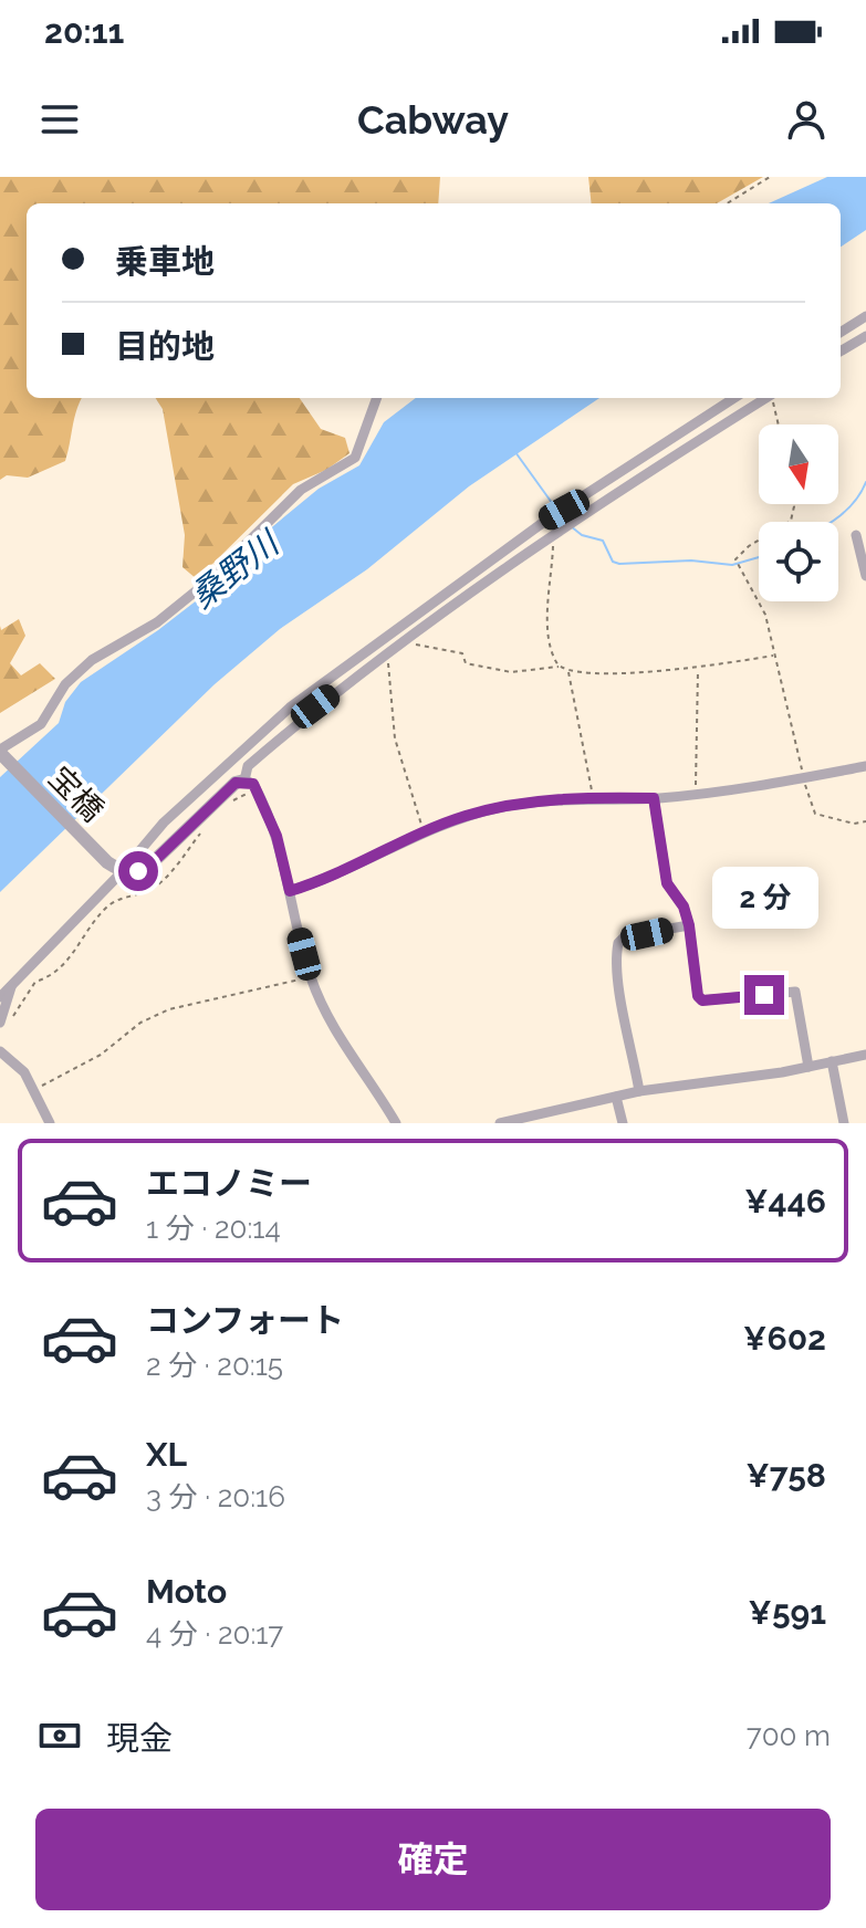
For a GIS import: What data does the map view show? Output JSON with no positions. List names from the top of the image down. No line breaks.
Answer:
{"streets":{"street":["宝橋"]},"water":["桑野川"],"north":"bottom","page":{"status":"20:11","header":"Cabway","banner":["乗車地","目的地"],"bubble":"2 分","list":[{"name":"エコノミー","note":"1 分 · 20:14","value":"¥446"},{"name":"コンフォート","note":"2 分 · 20:15","value":"¥602"},{"name":"XL","note":"3 分 · 20:16","value":"¥758"},{"name":"Moto","note":"4 分 · 20:17","value":"¥591"}],"pay":["現金","700 m"],"buttons":"確定"}}
